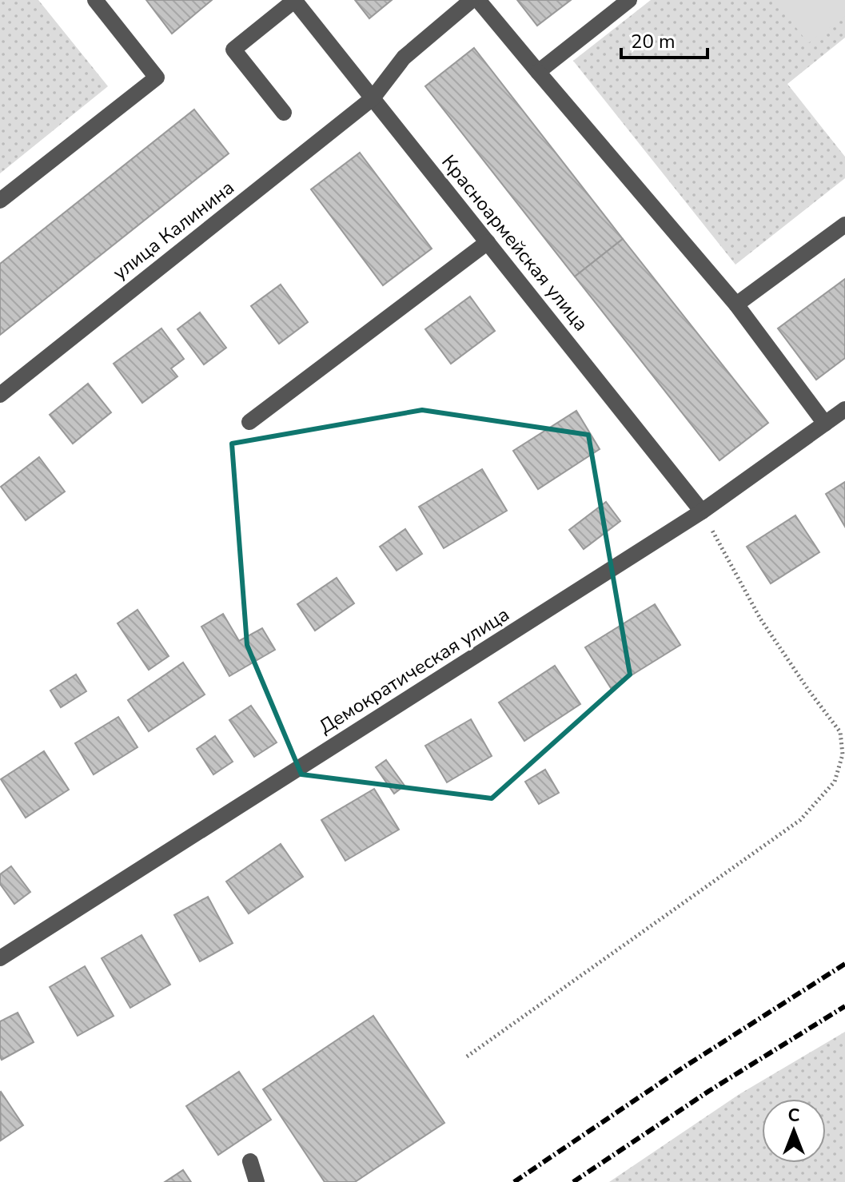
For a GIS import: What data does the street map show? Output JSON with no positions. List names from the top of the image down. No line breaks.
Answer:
{"streets":{"street":["улица Калинина","Красноармейская улица","Демократическая улица"]},"crossings":[["улица Калинина","Красноармейская улица"],["Красноармейская улица","Демократическая улица"]],"scale_bar":"20 m","north":"top"}
